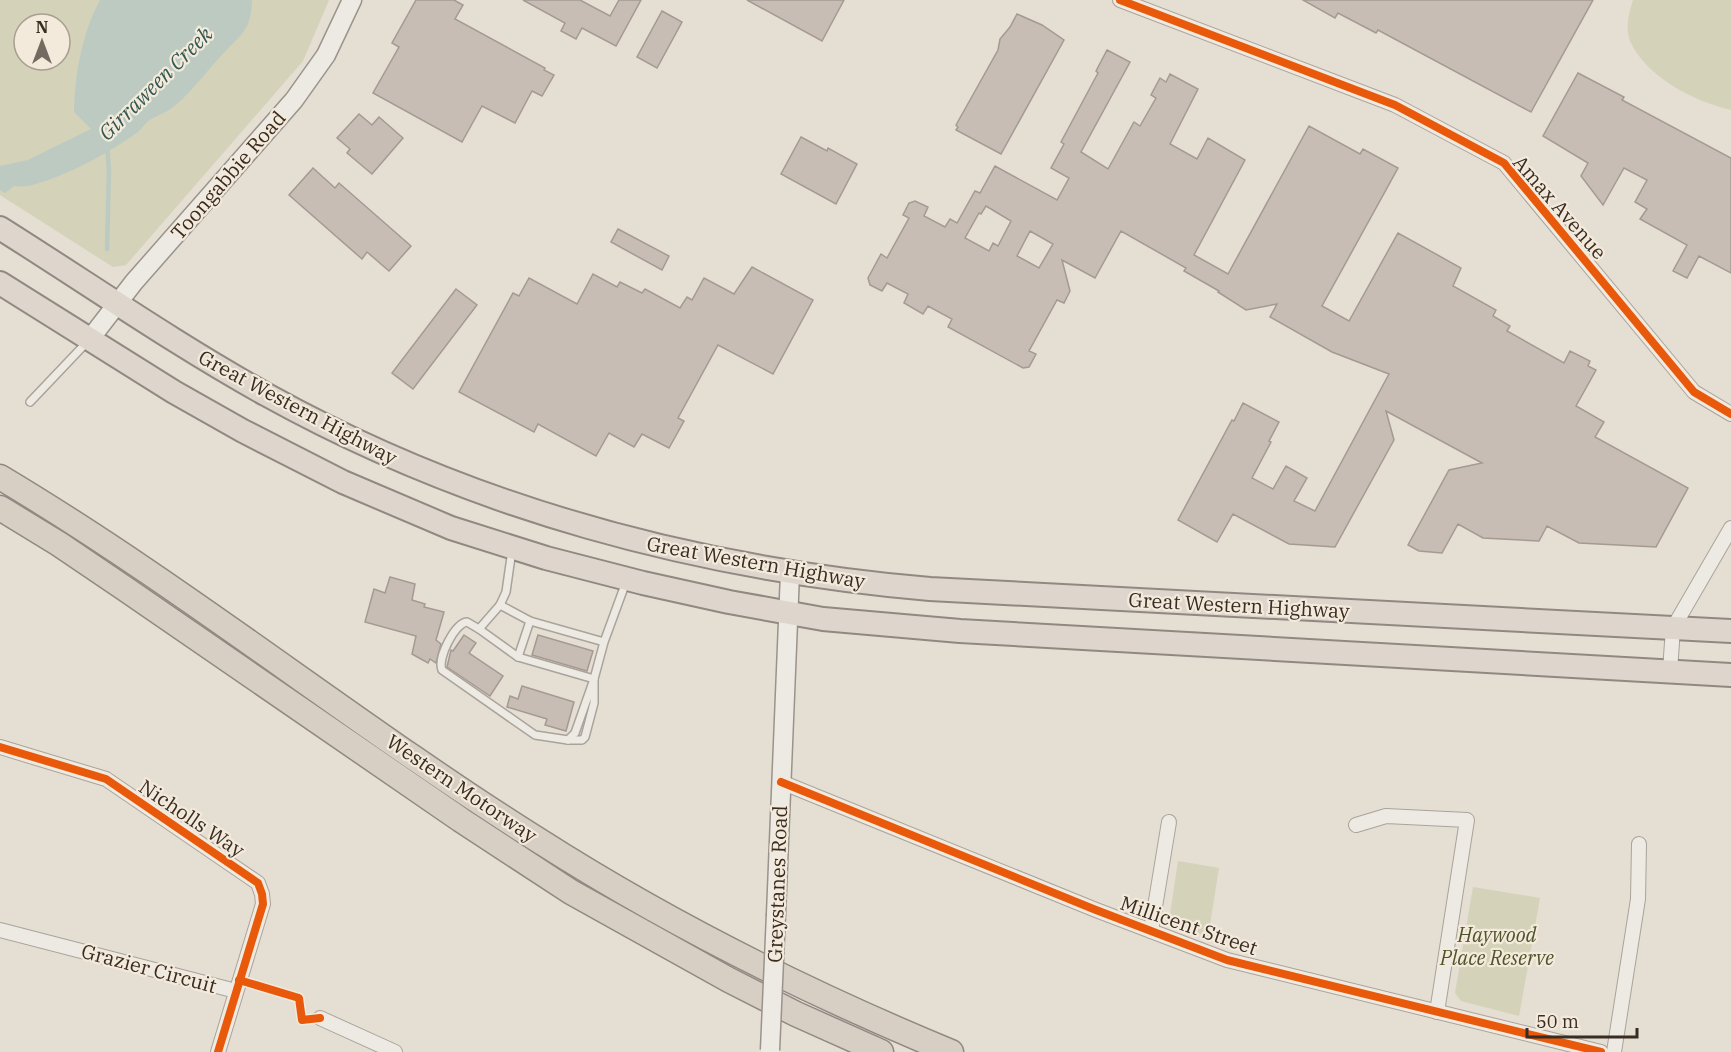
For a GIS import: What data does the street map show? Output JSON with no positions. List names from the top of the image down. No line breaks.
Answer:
{"streets":{"highway":["Great Western Highway","Western Motorway"],"main road":["Toongabbie Road","Greystanes Road"],"street":["Amax Avenue","Nicholls Way","Millicent Street","Grazier Circuit"]},"crossings":[["Toongabbie Road","Great Western Highway"],["Great Western Highway","Greystanes Road"],["Nicholls Way","Grazier Circuit"],["Greystanes Road","Millicent Street"]],"water":["Girraween Creek"],"parks":["Haywood Place Reserve"],"scale_bar":"50 m","north":"top"}
